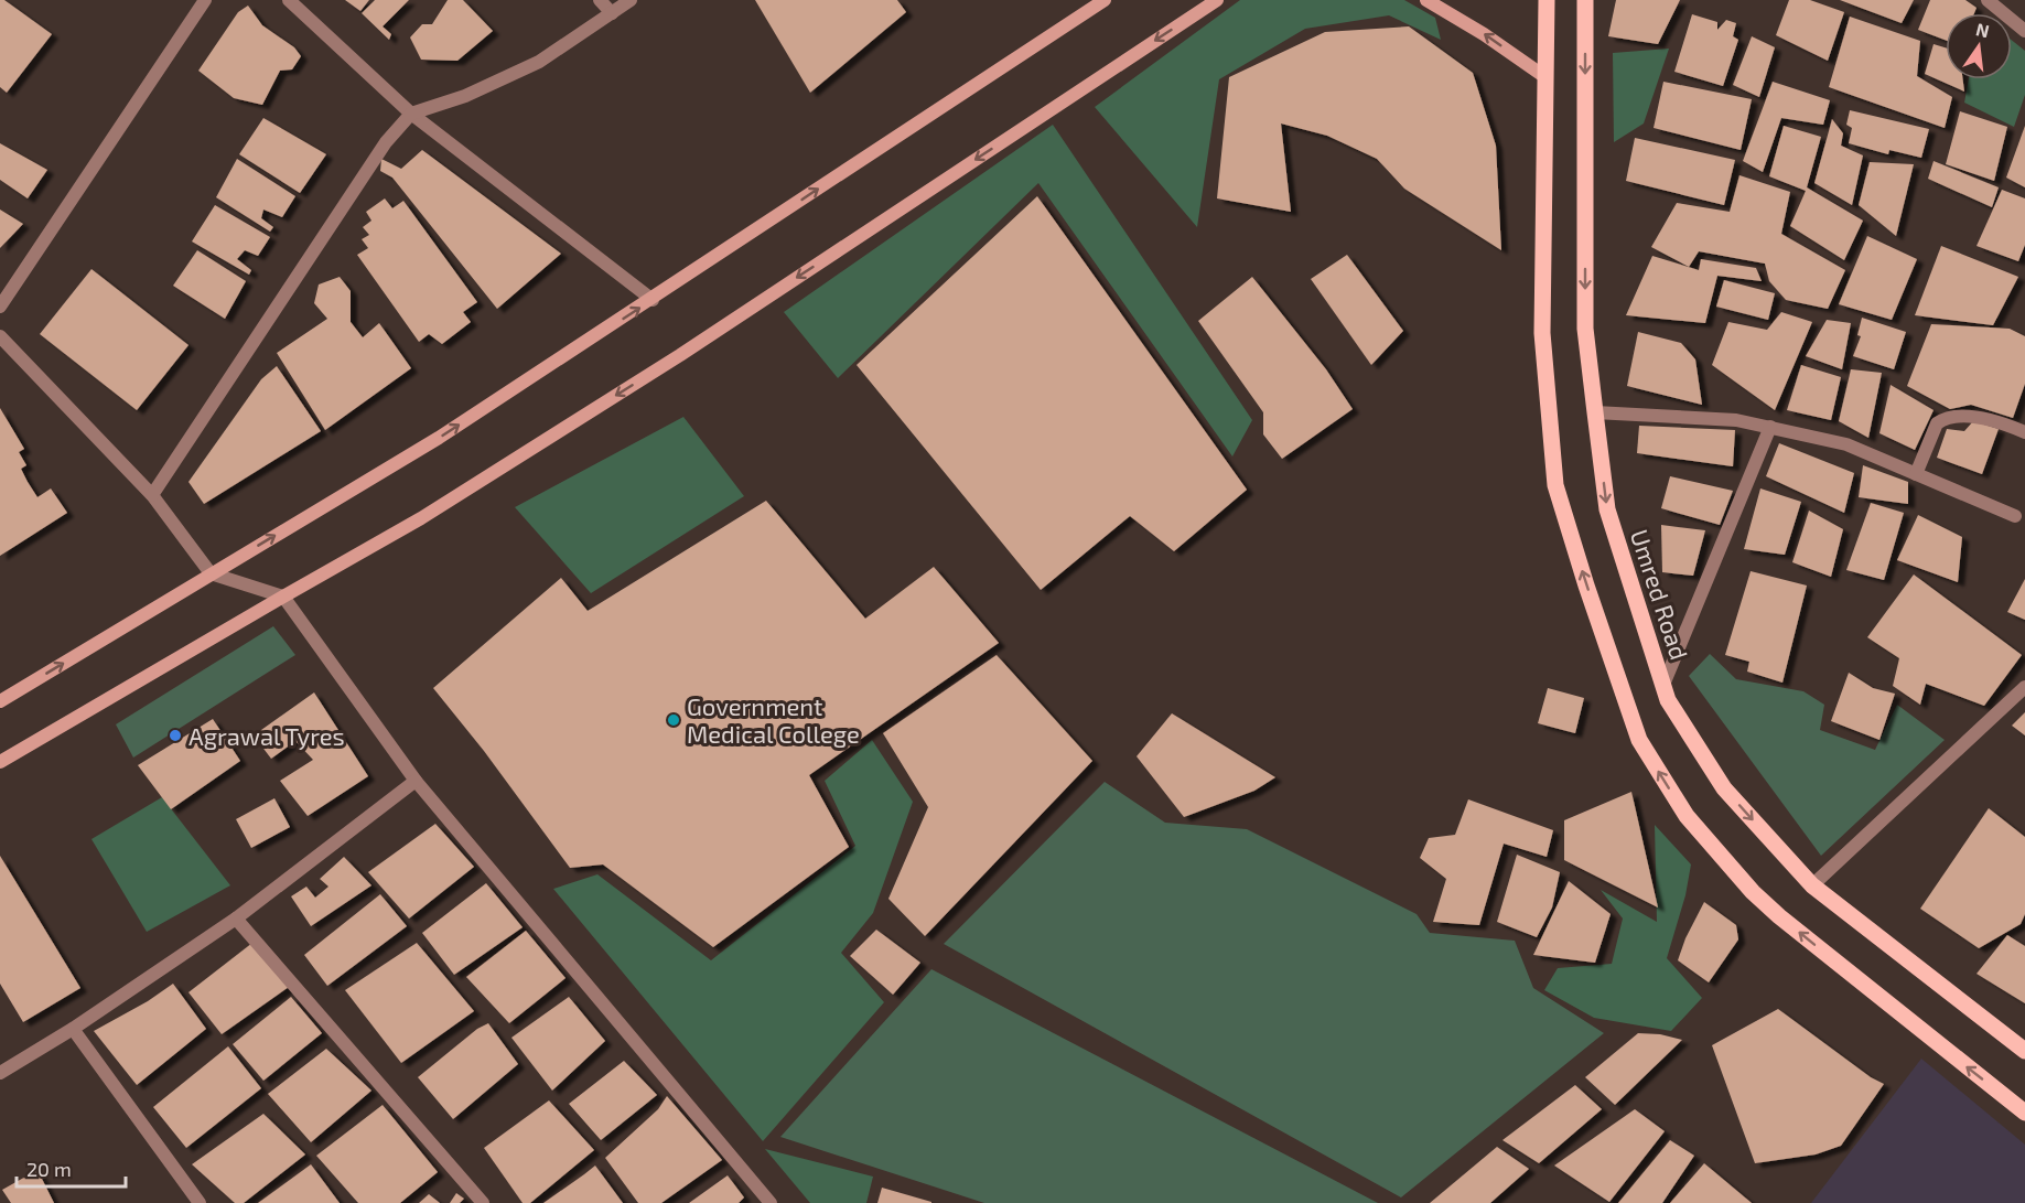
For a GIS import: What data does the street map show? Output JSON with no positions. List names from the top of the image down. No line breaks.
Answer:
{"streets":{"main road":["Umred Road"]},"places":["Government Medical College","Agrawal Tyres"],"scale_bar":"20 m","north":"top"}
